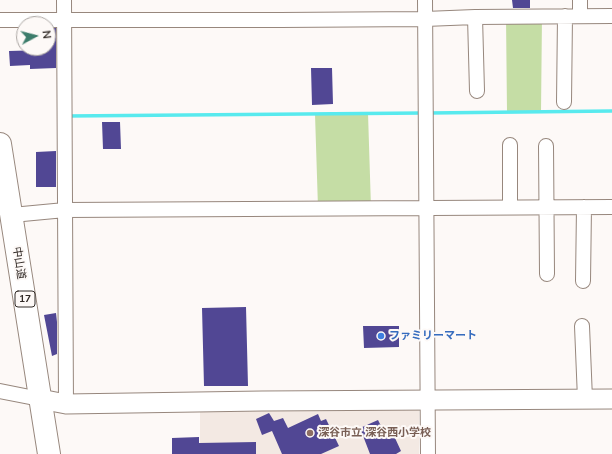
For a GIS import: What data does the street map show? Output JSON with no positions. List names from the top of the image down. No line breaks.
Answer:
{"streets":{"highway":["中山道","17"]},"places":["ファミリーマート","深谷市立 深谷西小学校"],"north":"right"}
